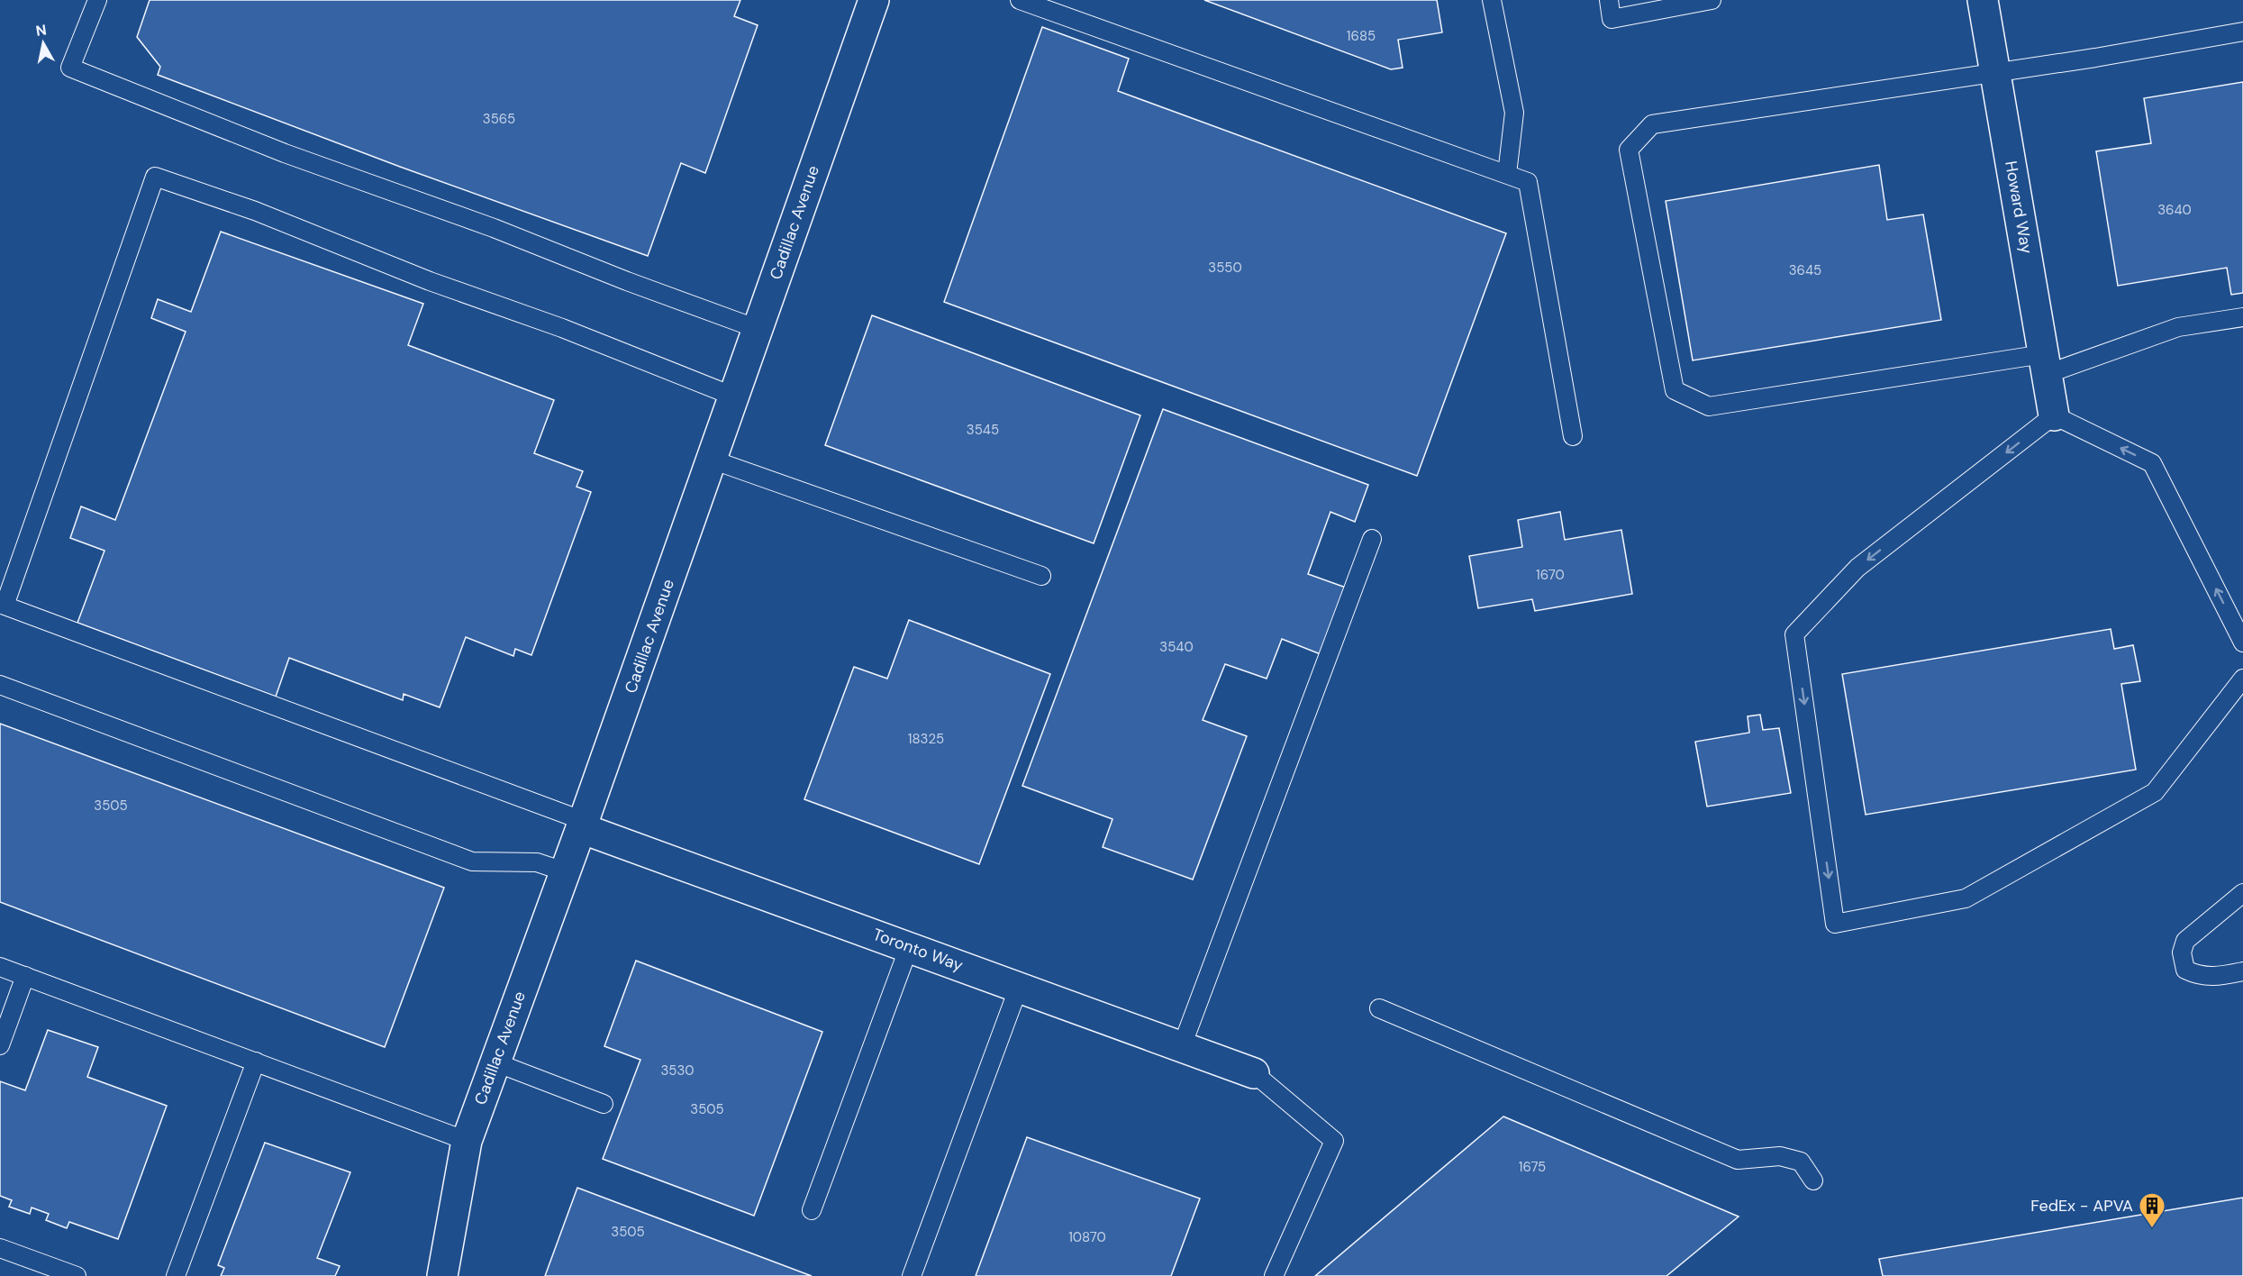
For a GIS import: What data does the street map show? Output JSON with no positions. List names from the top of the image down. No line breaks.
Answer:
{"streets":{"street":["Howard Way","Cadillac Avenue","Toronto Way"]},"crossings":[["Cadillac Avenue","Toronto Way"]],"places":{"building":["FedEx - APVA"]},"house_numbers":["1685","3565","3640","3550","3645","3545","1670","3540","18325","3505","3530","3505","1675","3505","10870"],"north":"top"}
